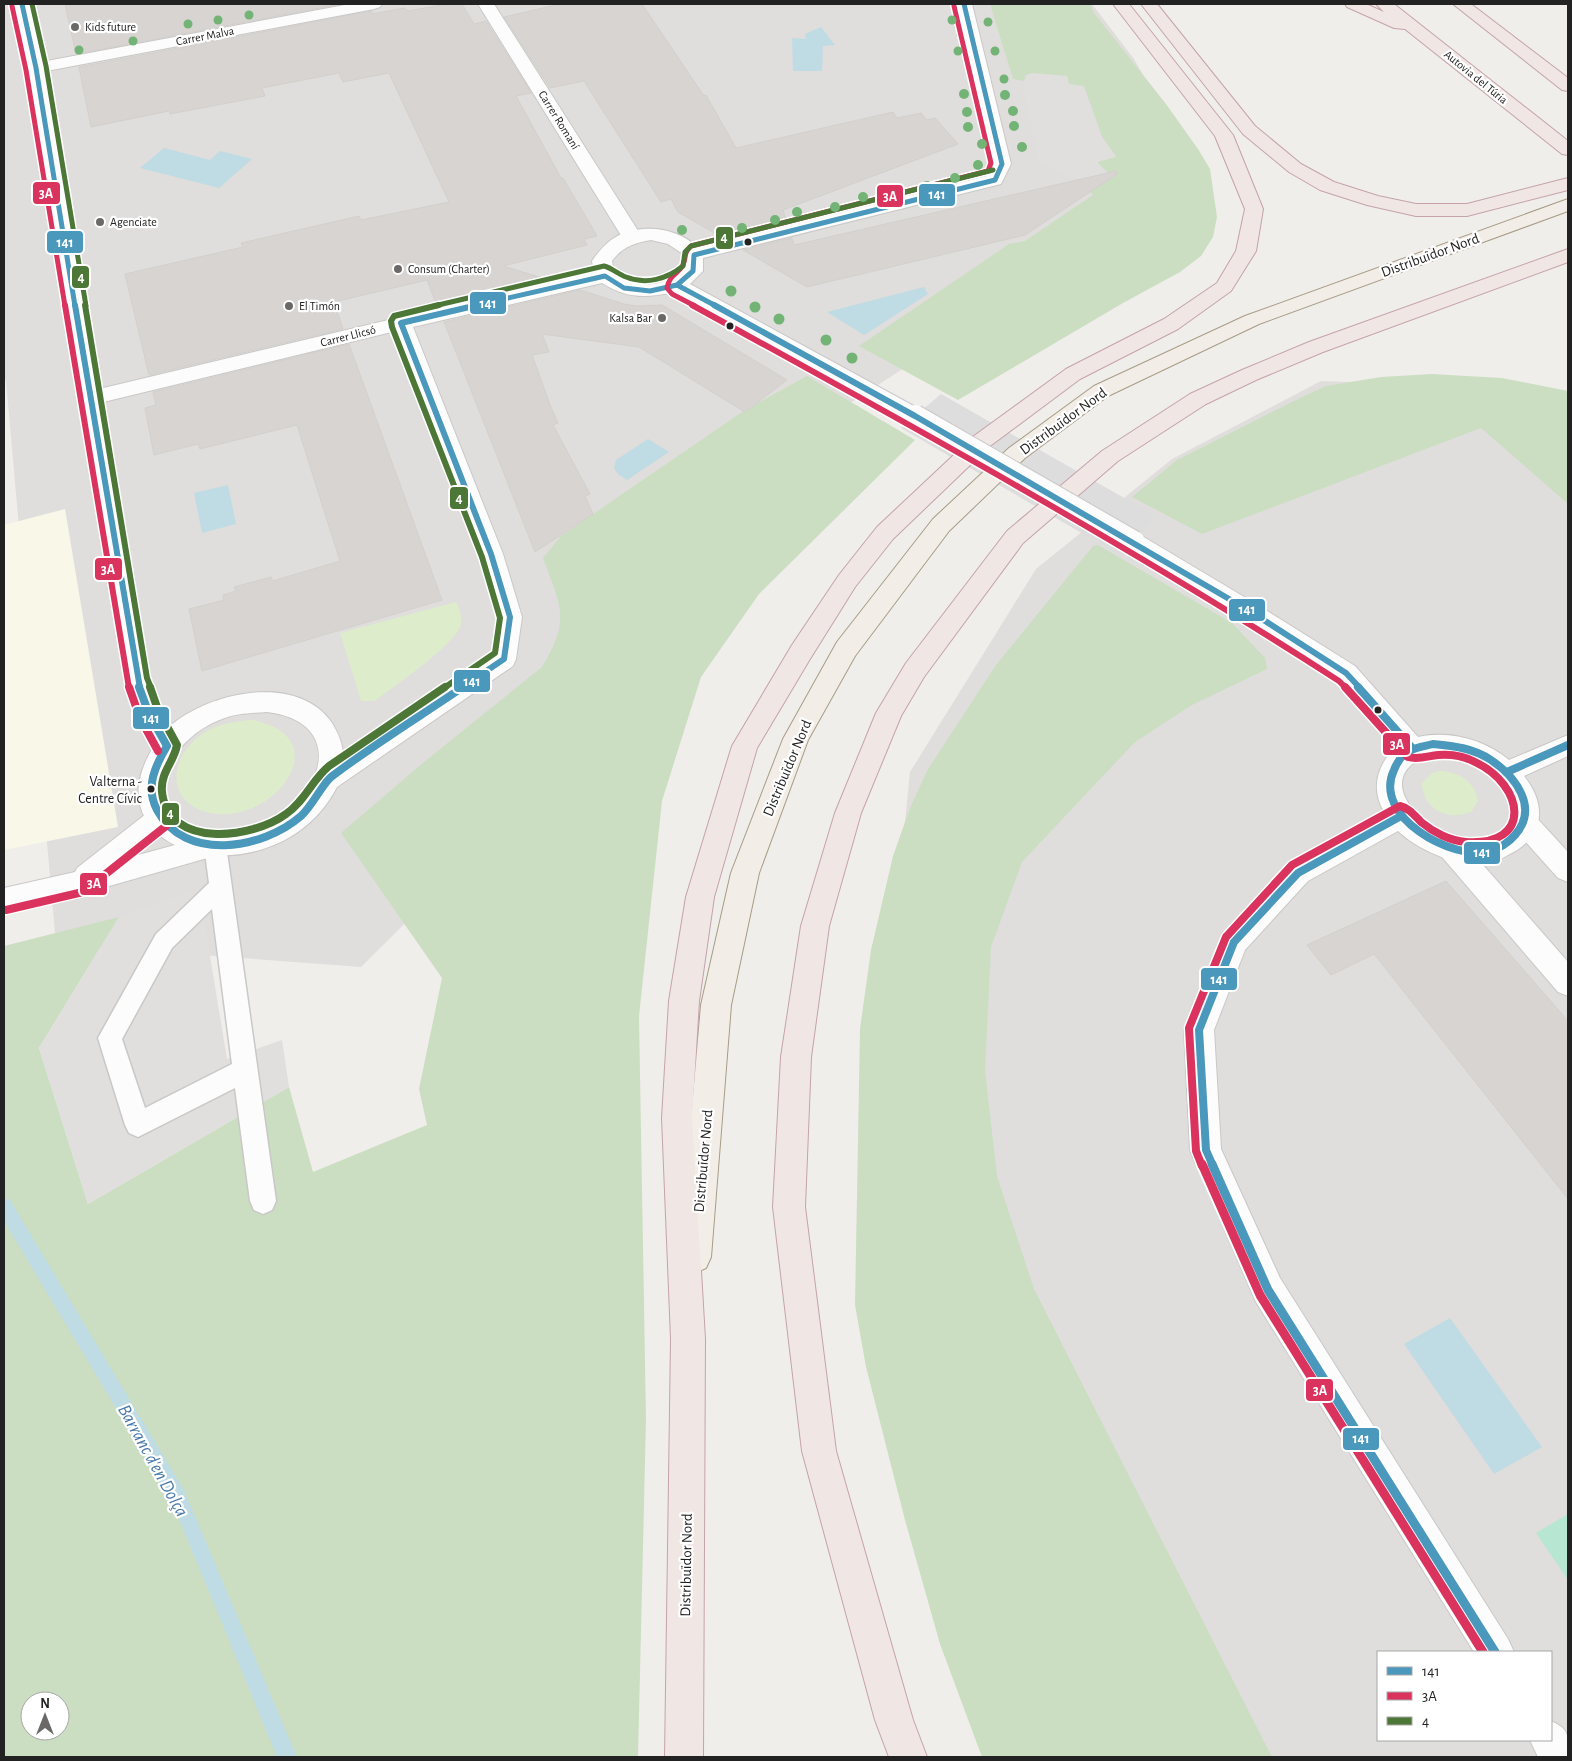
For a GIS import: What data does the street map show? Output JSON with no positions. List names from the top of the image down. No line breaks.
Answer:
{"streets":{"highway":["Autovia del Túria","Distribuïdor Nord"],"street":["Carrer Malva","Carrer Romaní","Carrer Llicsó"]},"crossings":[["Carrer Romaní","Carrer Llicsó"]],"water":["Barranc d'en Dolça"],"places":["Kids future","Agenciate","Consum (Charter)","El Timón","Kalsa Bar","Valterna - Centre Cívic"],"lines":["transit line 141","transit line 4","transit line 3A"],"legend":["141","3A","4"],"north":"top"}
